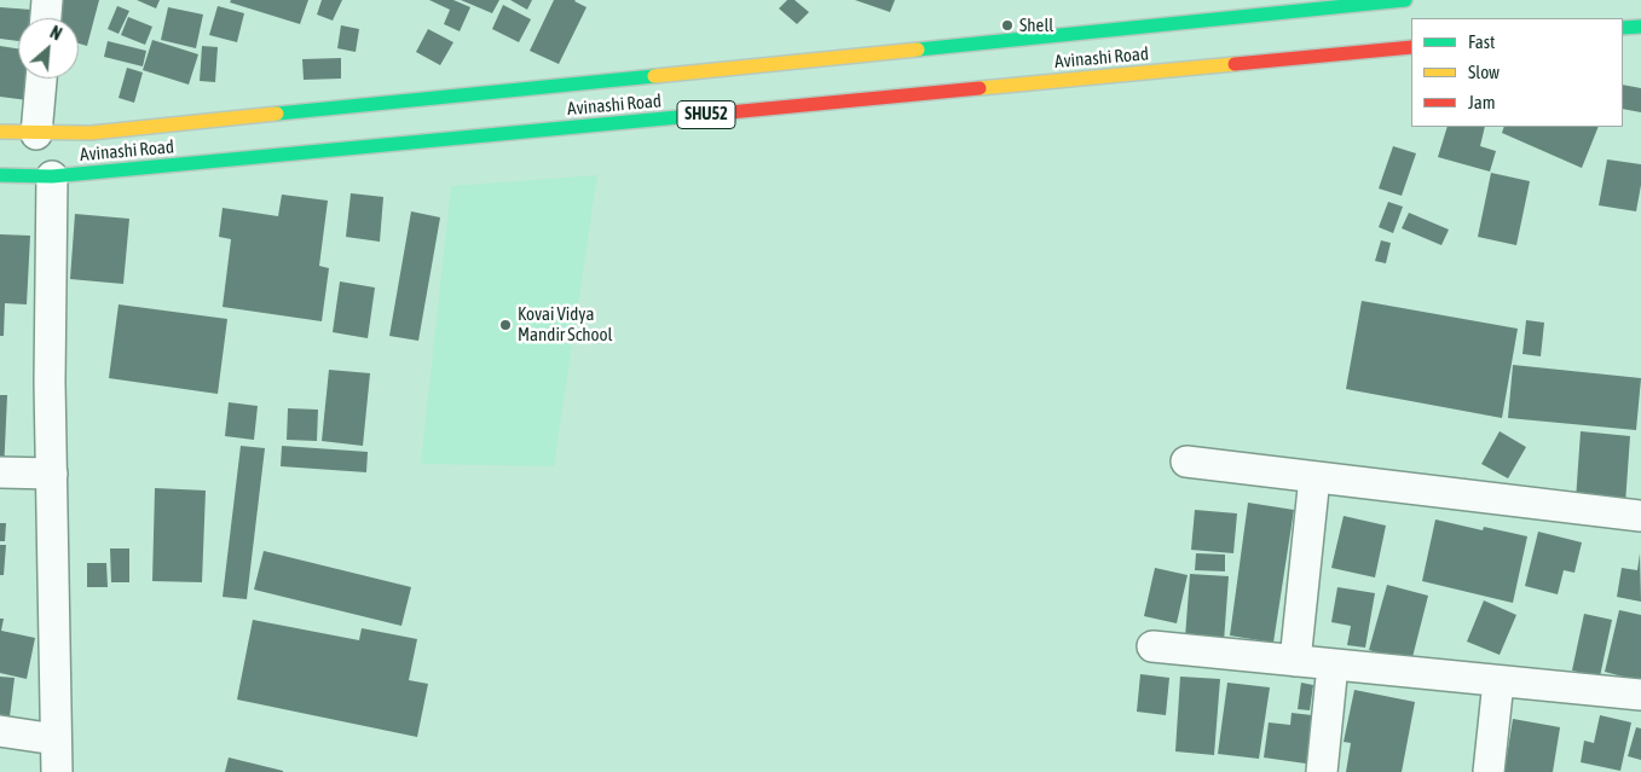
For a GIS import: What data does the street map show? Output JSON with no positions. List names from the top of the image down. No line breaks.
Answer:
{"streets":{"main road":["Avinashi Road","SHU52"]},"places":["Shell","Kovai Vidya Mandir School"],"legend":["Fast","Slow","Jam"],"north":"top right"}
